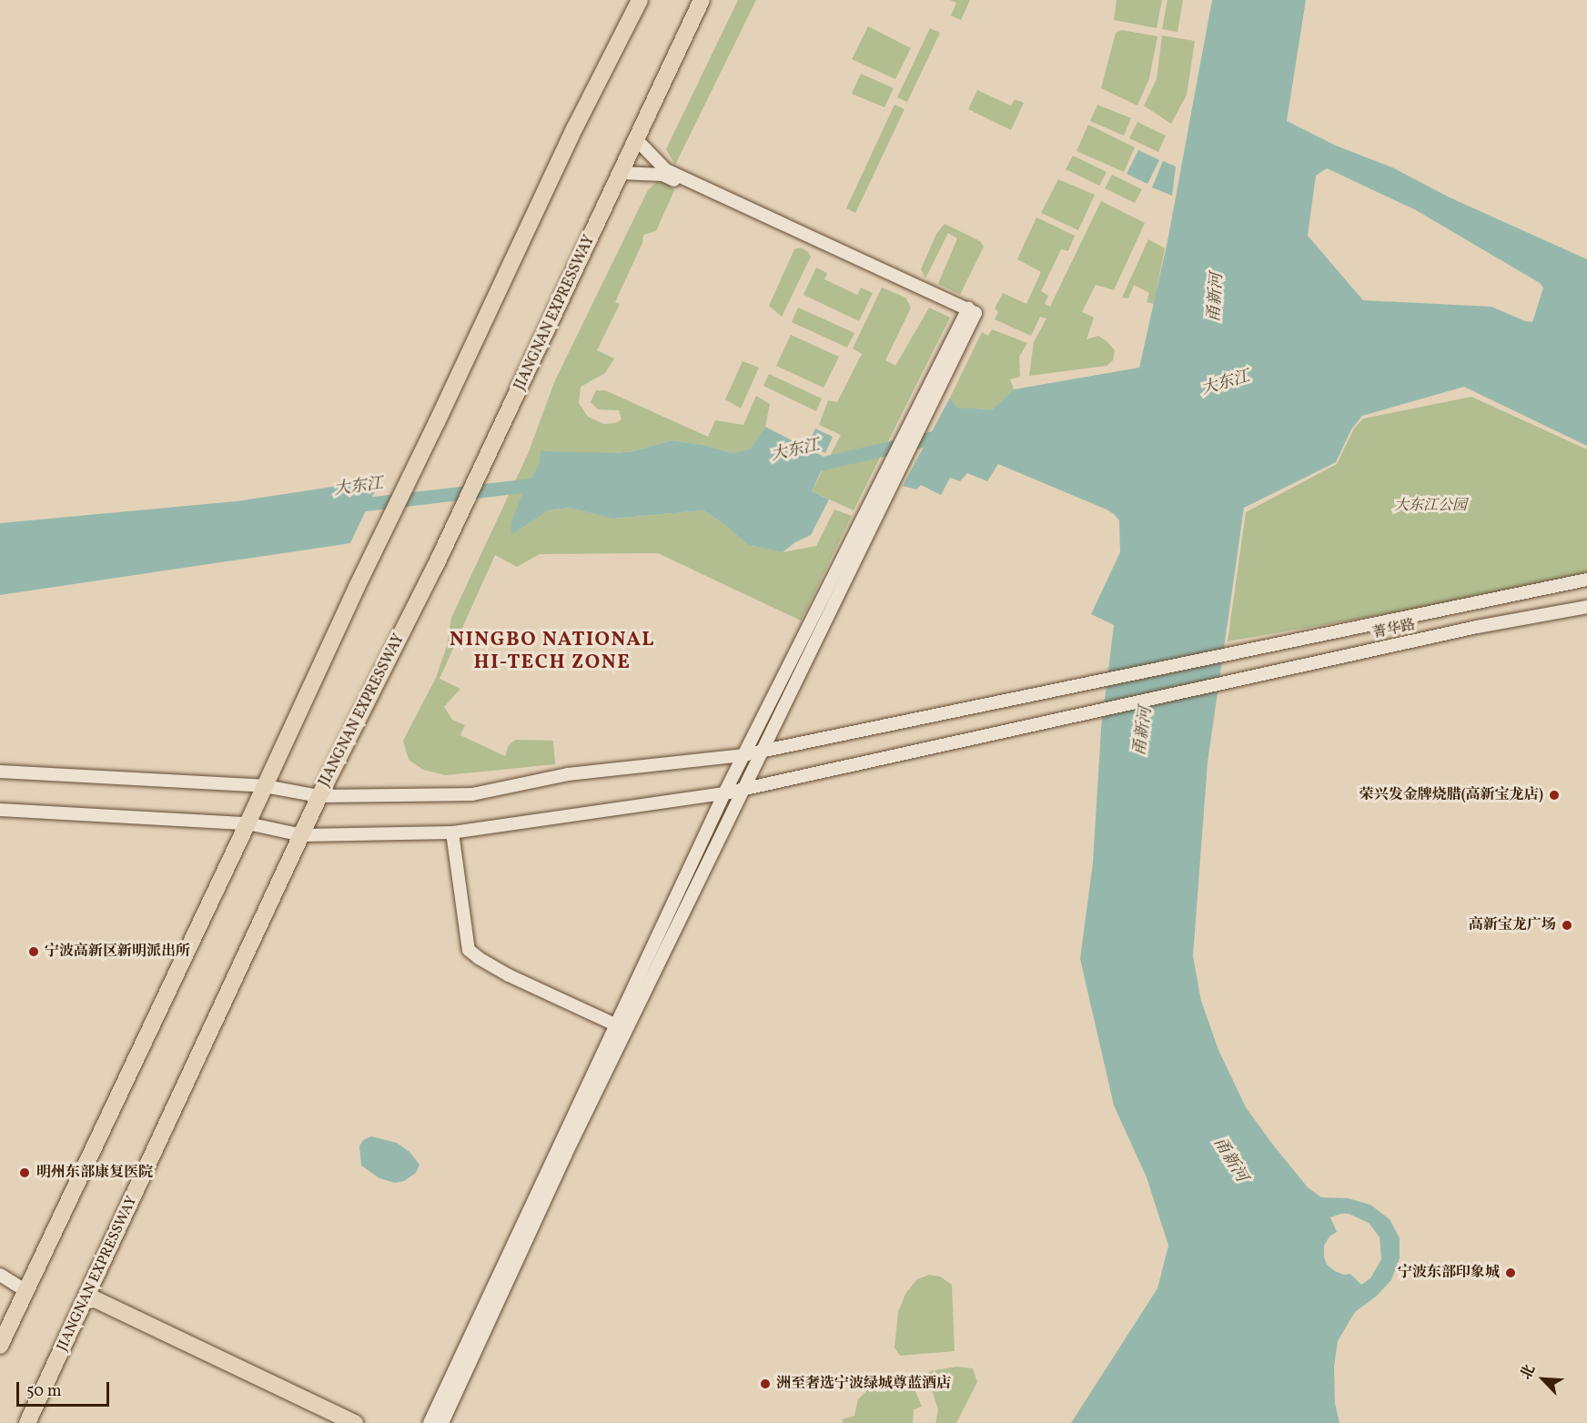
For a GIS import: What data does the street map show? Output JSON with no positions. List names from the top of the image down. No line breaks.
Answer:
{"streets":{"main road":["JIANGNAN EXPRESSWAY"],"street":["菁华路"]},"crossings":[["JIANGNAN EXPRESSWAY","菁华路"]],"districts":["NINGBO NATIONAL HI-TECH ZONE"],"water":["甬新河","大东江"],"parks":["大东江公园"],"places":["荣兴发金牌烧腊(高新宝龙店)","高新宝龙广场","宁波高新区新明派出所","明州东部康复医院","宁波东部印象城","洲至奢选宁波绿城尊蓝酒店"],"scale_bar":"50 m","north":"top left"}
